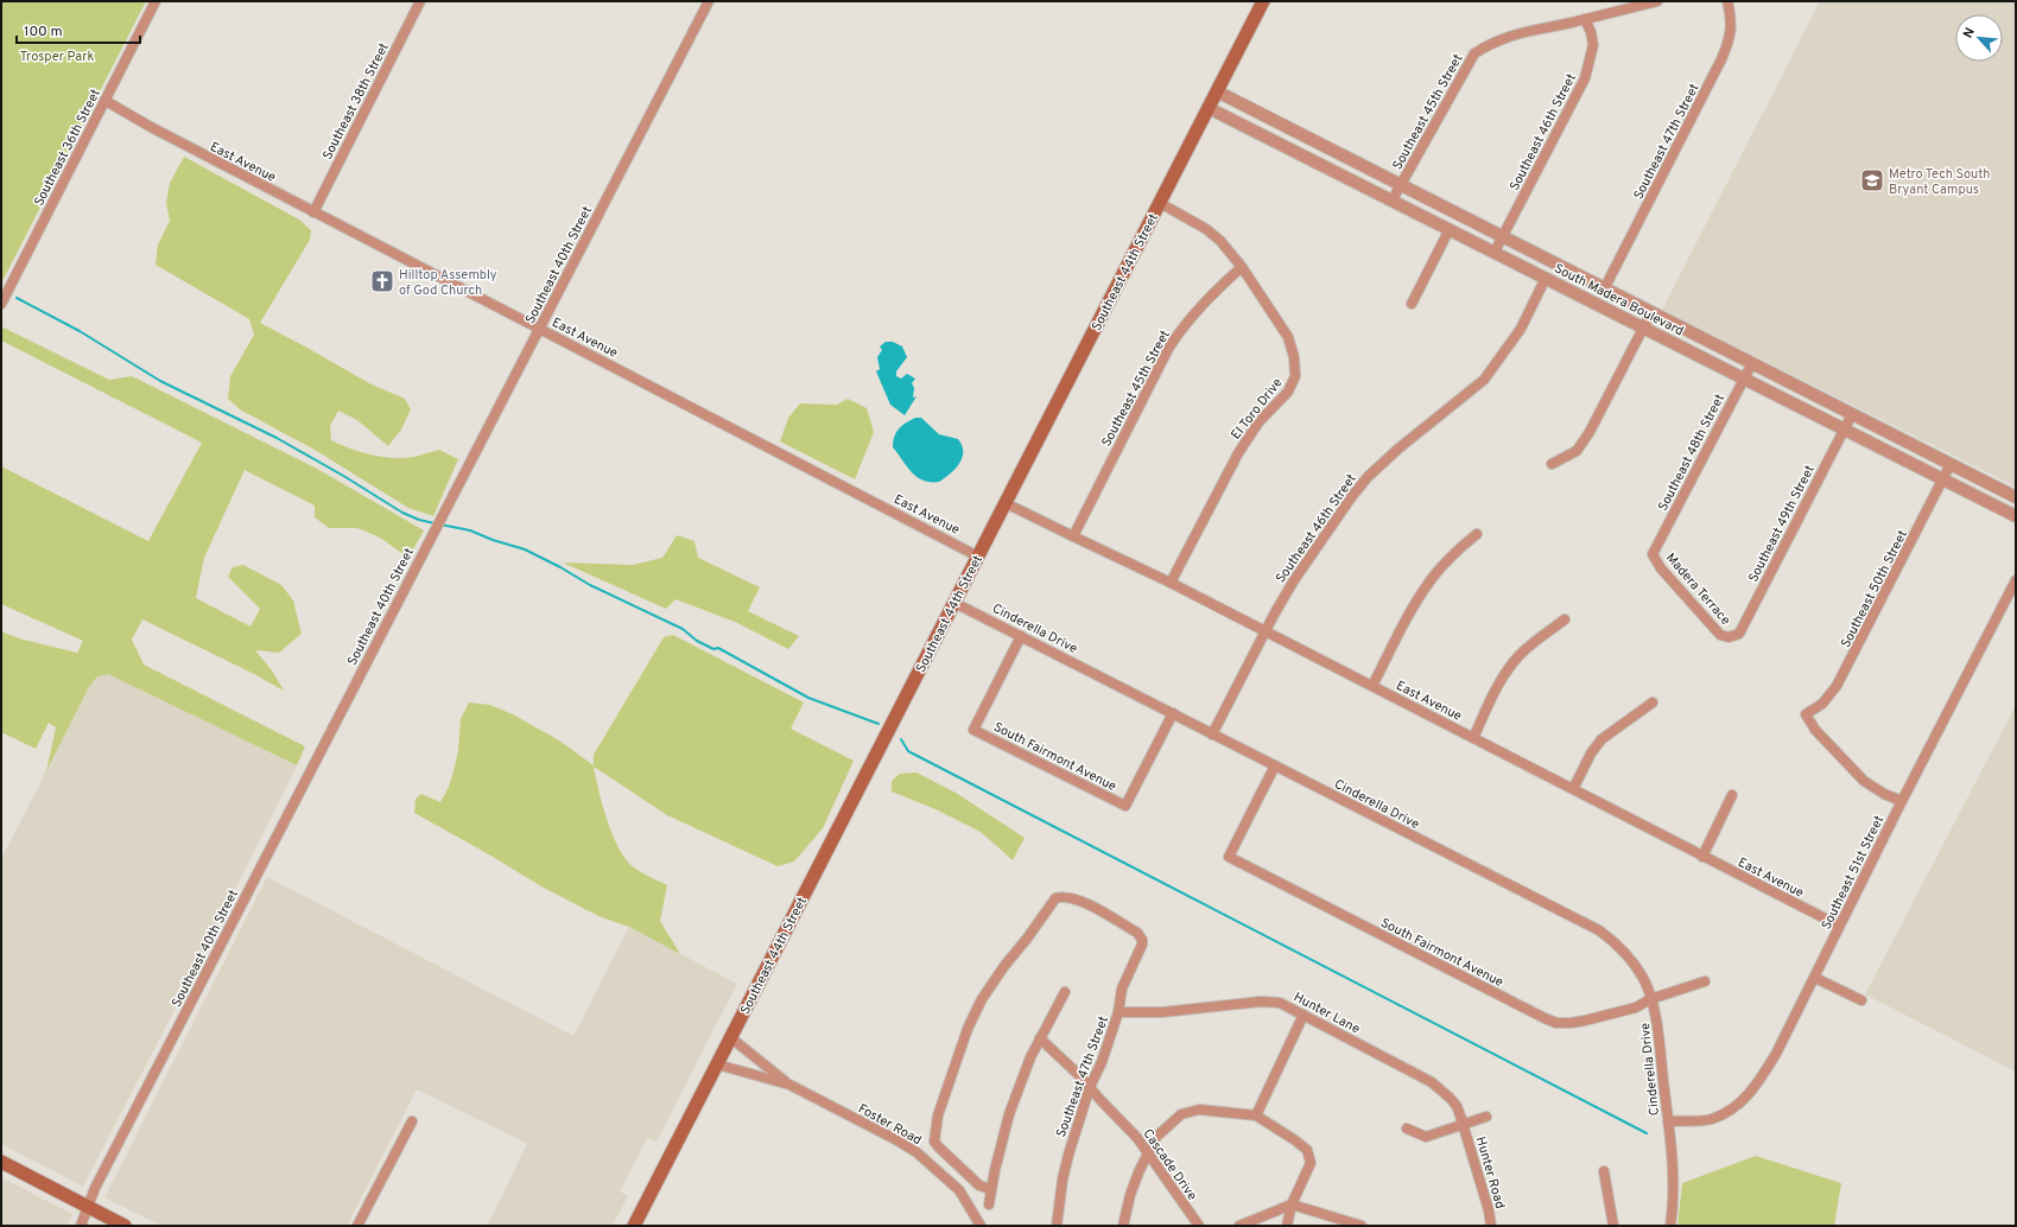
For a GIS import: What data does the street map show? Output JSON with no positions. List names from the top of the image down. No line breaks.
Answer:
{"streets":{"main road":["Southeast 44th Street"],"street":["Southeast 38th Street","Southeast 45th Street","Southeast 46th Street","Southeast 47th Street","Southeast 36th Street","East Avenue","Southeast 40th Street","South Madera Boulevard","El Toro Drive","Southeast 48th Street","Southeast 49th Street","Madera Terrace","Southeast 50th Street","Cinderella Drive","South Fairmont Avenue","Southeast 51st Street","Hunter Lane","Foster Road","Cascade Drive","Hunter Road"]},"crossings":[["Southeast 38th Street","East Avenue"],["Southeast 45th Street","Southeast 46th Street"],["Southeast 45th Street","East Avenue"],["Southeast 45th Street","South Madera Boulevard"],["Southeast 45th Street","El Toro Drive"],["Southeast 46th Street","East Avenue"],["Southeast 46th Street","South Madera Boulevard"],["Southeast 46th Street","Cinderella Drive"],["Southeast 47th Street","South Madera Boulevard"],["Southeast 47th Street","Hunter Lane"],["Southeast 47th Street","Cascade Drive"],["Southeast 36th Street","East Avenue"],["East Avenue","Southeast 40th Street"],["East Avenue","Southeast 44th Street"],["East Avenue","El Toro Drive"],["East Avenue","Southeast 51st Street"],["Southeast 44th Street","South Madera Boulevard"],["Southeast 44th Street","El Toro Drive"],["Southeast 44th Street","Cinderella Drive"],["Southeast 44th Street","Foster Road"],["South Madera Boulevard","Southeast 48th Street"],["South Madera Boulevard","Southeast 49th Street"],["South Madera Boulevard","Southeast 50th Street"],["Southeast 48th Street","Madera Terrace"],["Southeast 49th Street","Madera Terrace"],["Southeast 50th Street","Southeast 51st Street"],["Cinderella Drive","South Fairmont Avenue"],["Cinderella Drive","Southeast 51st Street"],["Hunter Lane","Hunter Road"]],"parks":["Trosper Park"],"places":{"school or university":["Metro Tech South Bryant Campus"],"church":["Hilltop Assembly of God Church"]},"scale_bar":"100 m","north":"top left"}
